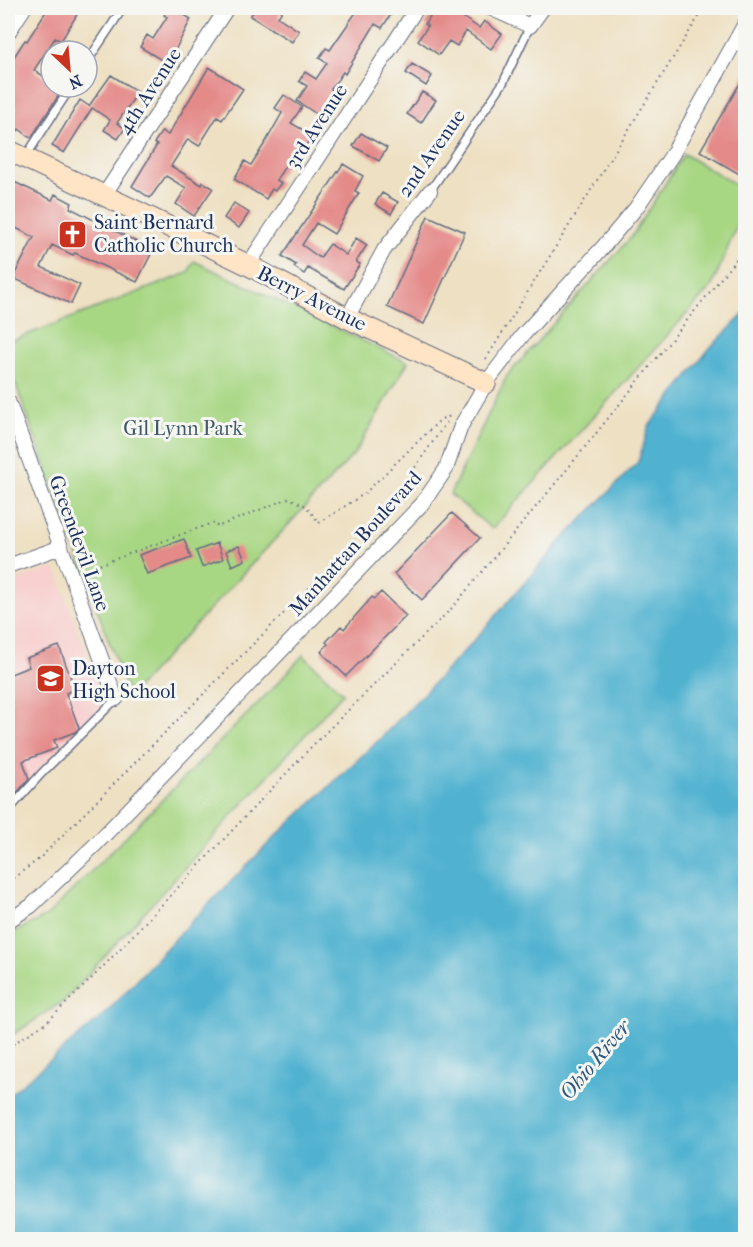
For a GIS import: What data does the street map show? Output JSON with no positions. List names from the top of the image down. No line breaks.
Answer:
{"streets":{"street":["4th Avenue","3rd Avenue","2nd Avenue","Berry Avenue","Greendevil Lane","Manhattan Boulevard"]},"crossings":[["4th Avenue","Berry Avenue"],["3rd Avenue","Berry Avenue"],["2nd Avenue","Berry Avenue"],["Berry Avenue","Manhattan Boulevard"]],"water":["Ohio River"],"parks":["Gil Lynn Park"],"places":{"church":["Saint Bernard Catholic Church"],"school or university":["Dayton High School"]},"north":"bottom right"}
